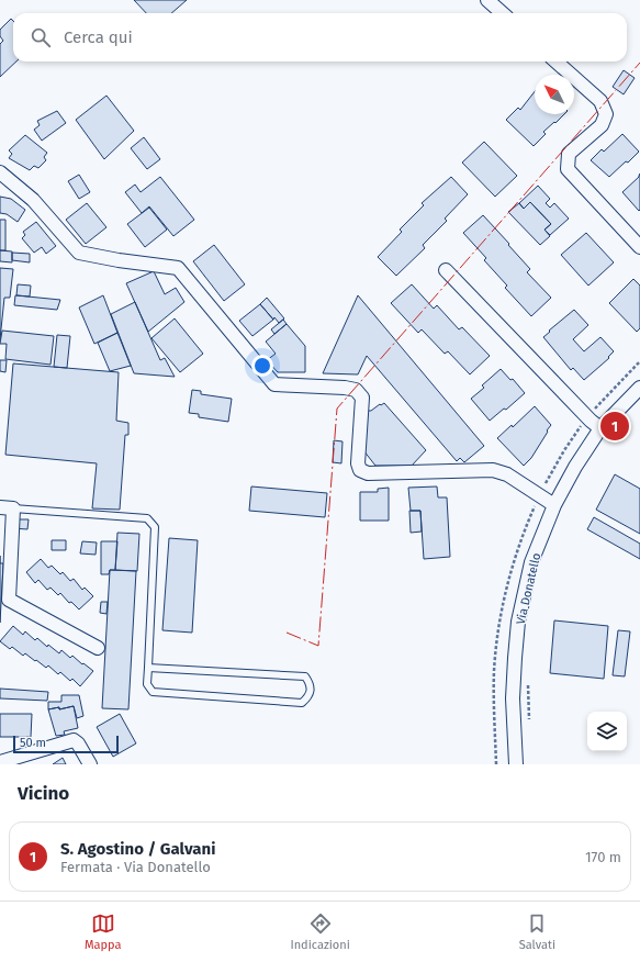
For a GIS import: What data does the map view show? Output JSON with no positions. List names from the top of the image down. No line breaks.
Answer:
{"streets":{"street":["Via Donatello"]},"scale_bar":"50 m","north":"top left","page":{"search":"Cerca qui","pins":"1","scale":"50 m","heading":"Vicino","list":[{"mark":"1","name":"S. Agostino / Galvani","note":"Fermata · Via Donatello","value":"170 m"}],"nav":["Mappa","Indicazioni","Salvati"]}}
